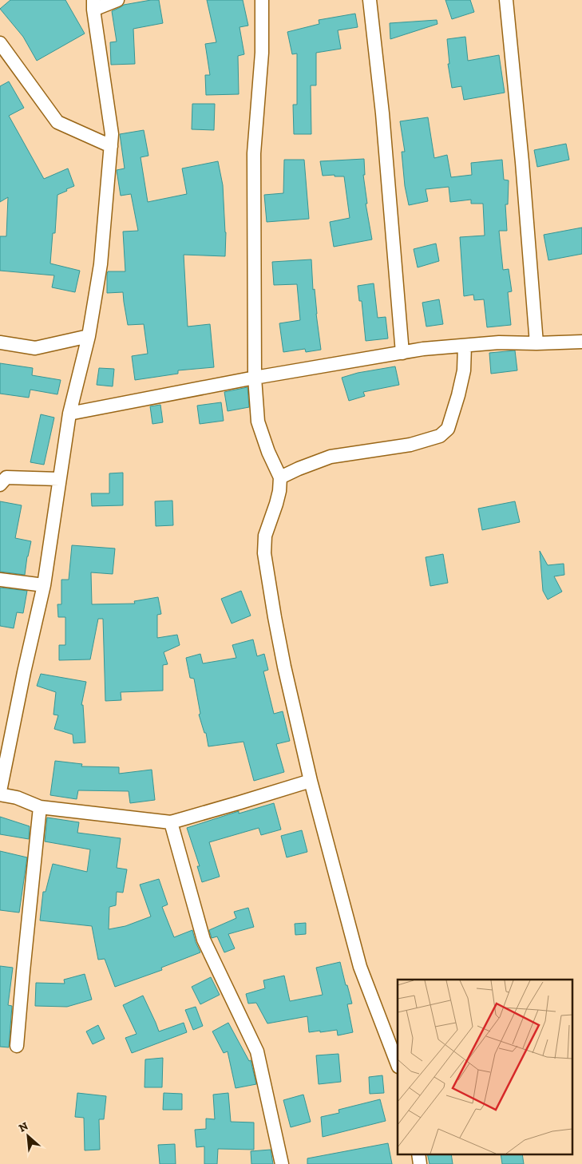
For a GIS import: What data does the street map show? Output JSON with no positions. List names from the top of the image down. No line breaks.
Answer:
{"north":"top left"}
